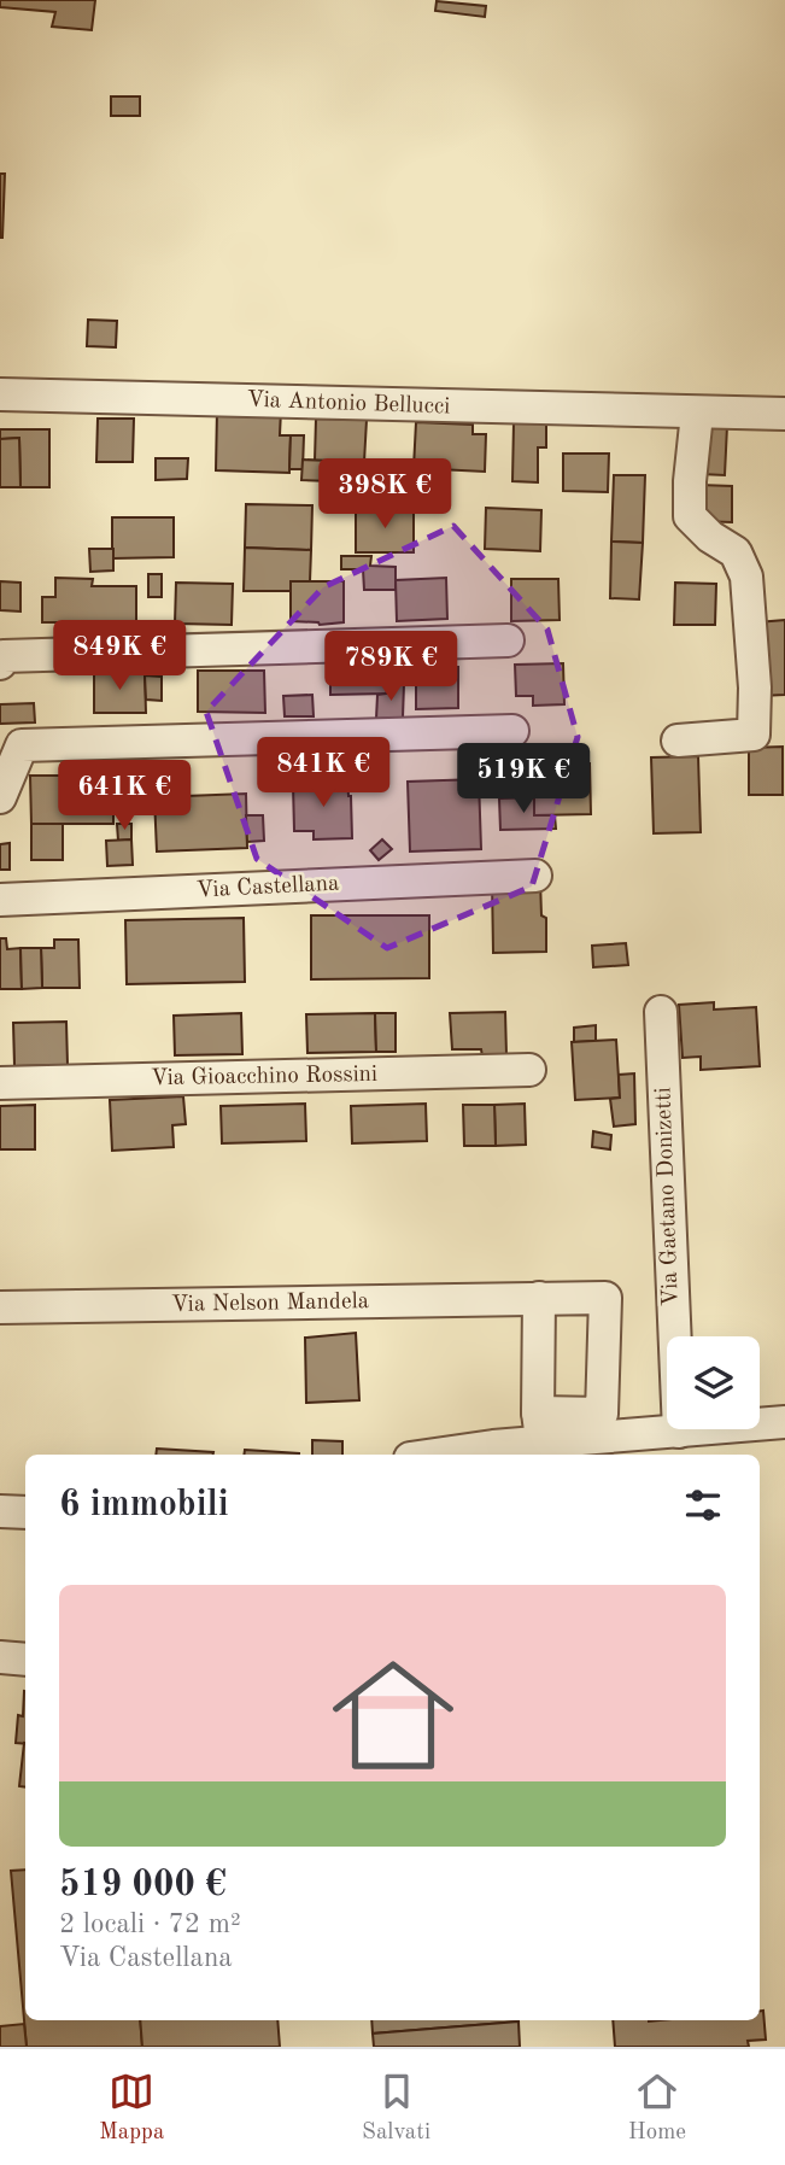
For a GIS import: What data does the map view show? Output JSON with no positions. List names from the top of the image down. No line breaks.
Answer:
{"streets":{"street":["Via Antonio Bellucci","Via Castellana","Via Gioacchino Rossini","Via Gaetano Donizetti","Via Nelson Mandela"]},"page":{"price":["398K €","849K €","789K €","841K €","519K €","641K €"],"heading":"6 immobili","list":[{"name":"519 000 €","note":"2 locali · 72 m² · Via Castellana"}],"tabs":["Mappa","Salvati","Home"]}}
